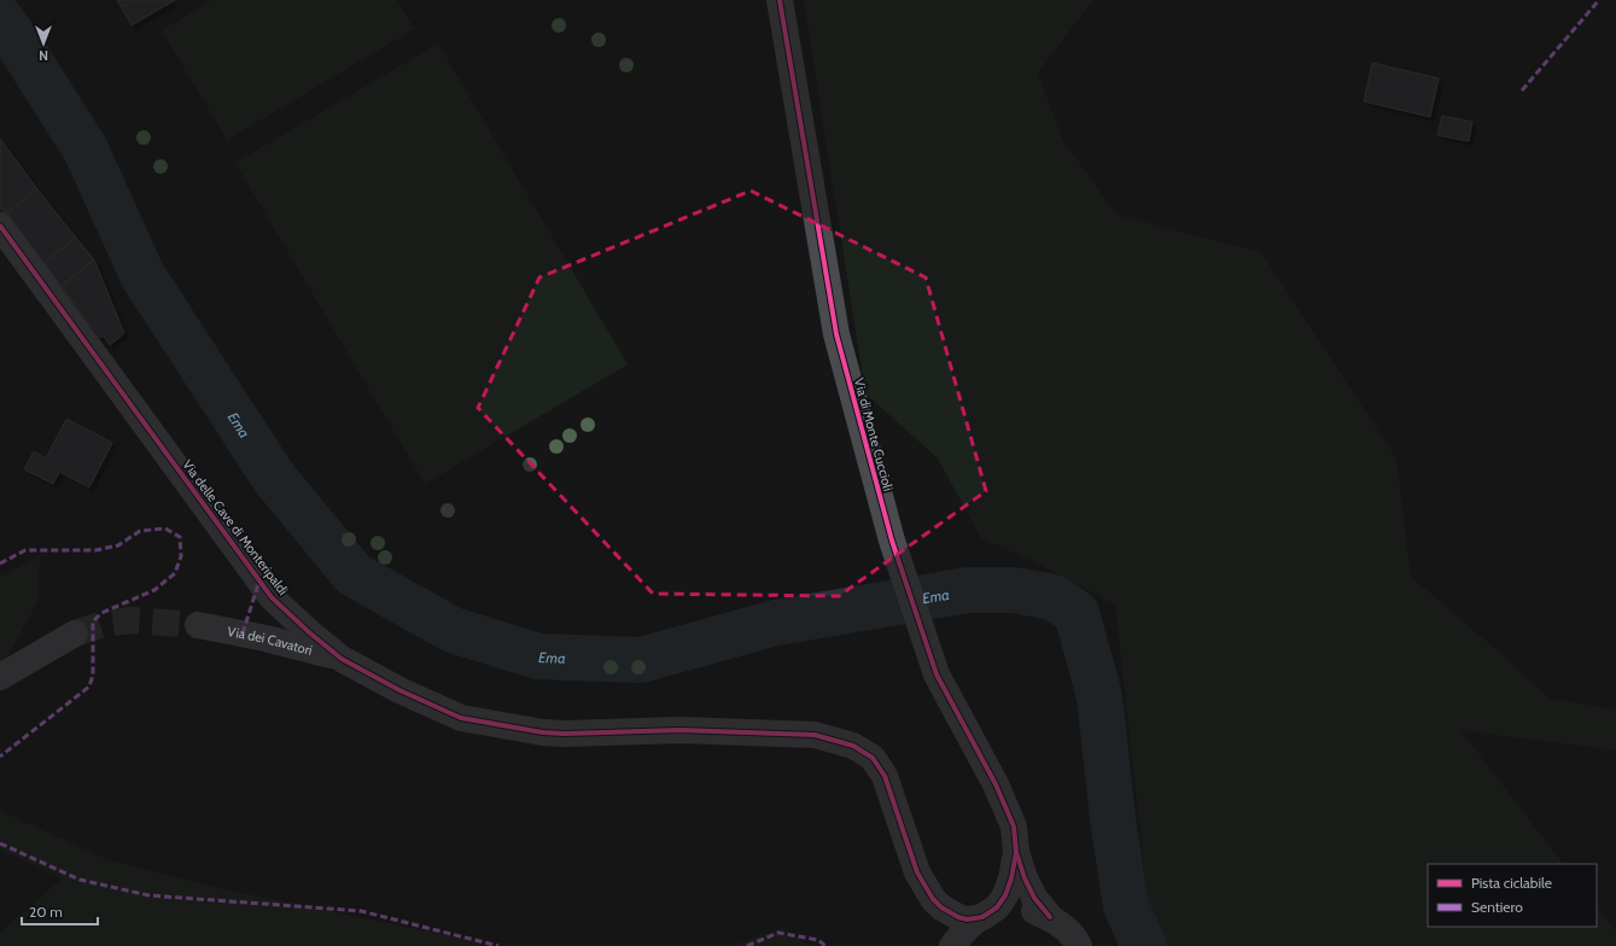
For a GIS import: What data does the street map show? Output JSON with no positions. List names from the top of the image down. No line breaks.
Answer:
{"streets":{"street":["Via di Monte Cuccioli","Via delle Cave di Monteripaldi","Via dei Cavatori"]},"crossings":[["Via di Monte Cuccioli","Via delle Cave di Monteripaldi"],["Via delle Cave di Monteripaldi","Via dei Cavatori"]],"water":["Ema"],"legend":["Pista ciclabile","Sentiero"],"scale_bar":"20 m","north":"bottom"}
